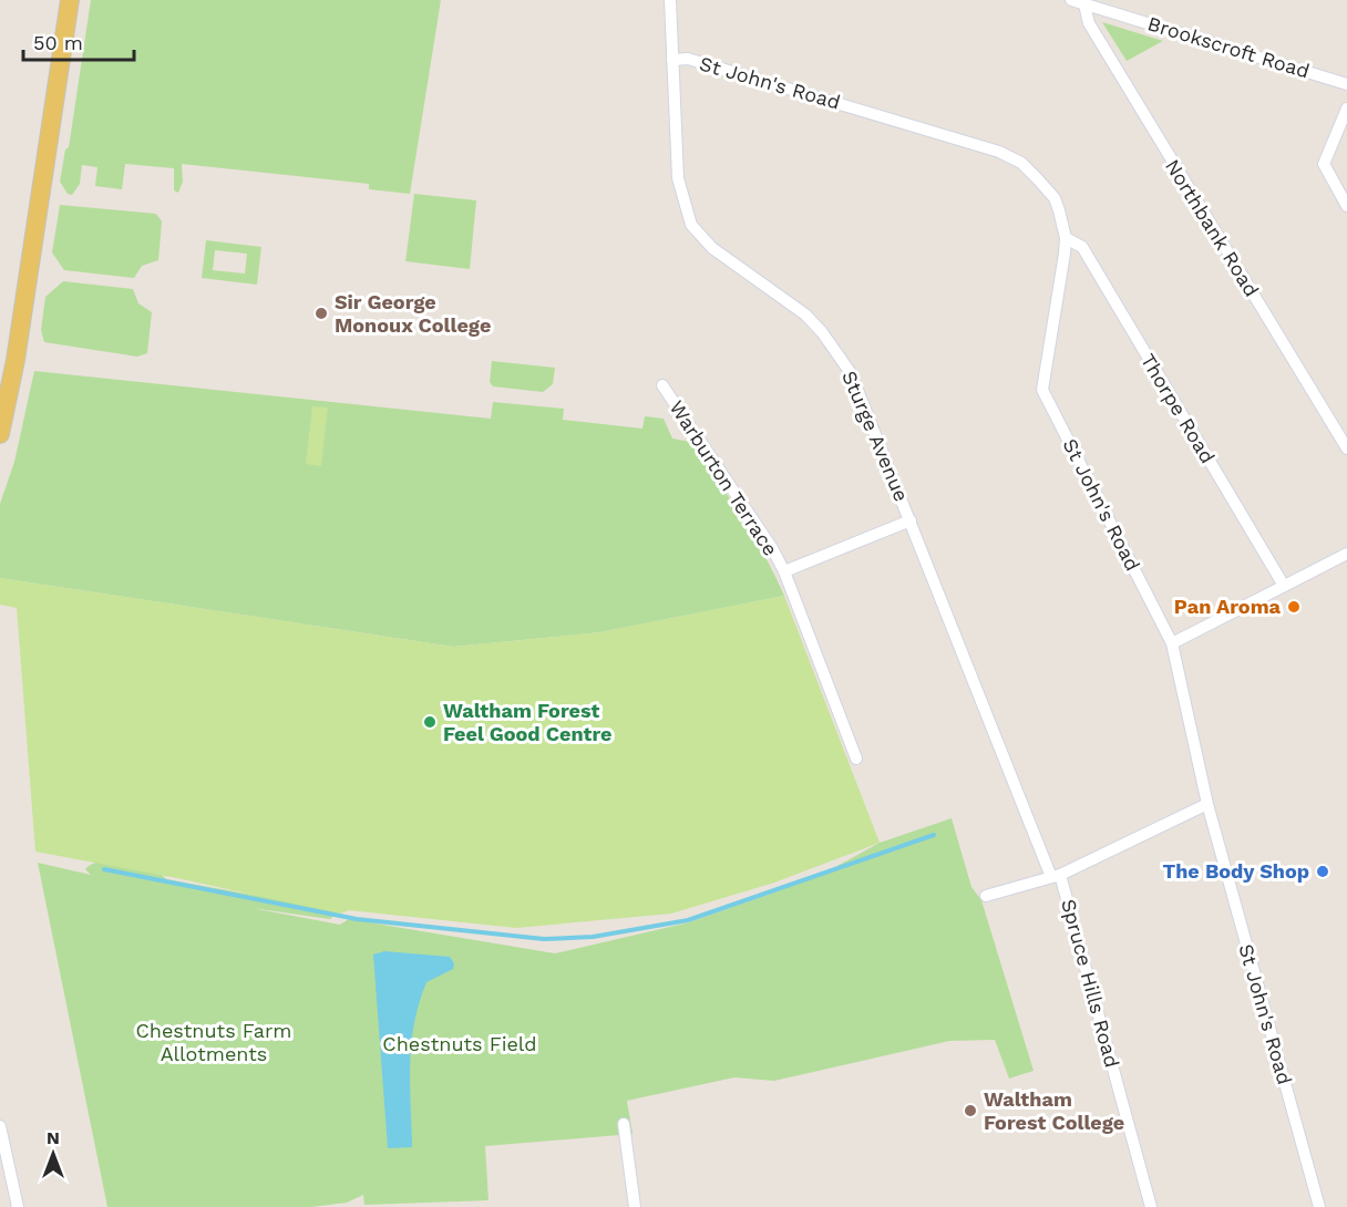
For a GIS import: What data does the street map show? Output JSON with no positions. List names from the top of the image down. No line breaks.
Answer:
{"streets":{"street":["Brookscroft Road","St John's Road","Northbank Road","Thorpe Road","Sturge Avenue","Warburton Terrace","Spruce Hills Road"]},"crossings":[["Brookscroft Road","Northbank Road"],["St John's Road","Thorpe Road"],["St John's Road","Sturge Avenue"],["St John's Road","Spruce Hills Road"],["Sturge Avenue","Warburton Terrace"],["Sturge Avenue","Spruce Hills Road"]],"parks":["Chestnuts Farm Allotments","Chestnuts Field"],"places":["Sir George Monoux College","Pan Aroma","Waltham Forest Feel Good Centre","The Body Shop","Waltham Forest College"],"scale_bar":"50 m","north":"top"}
